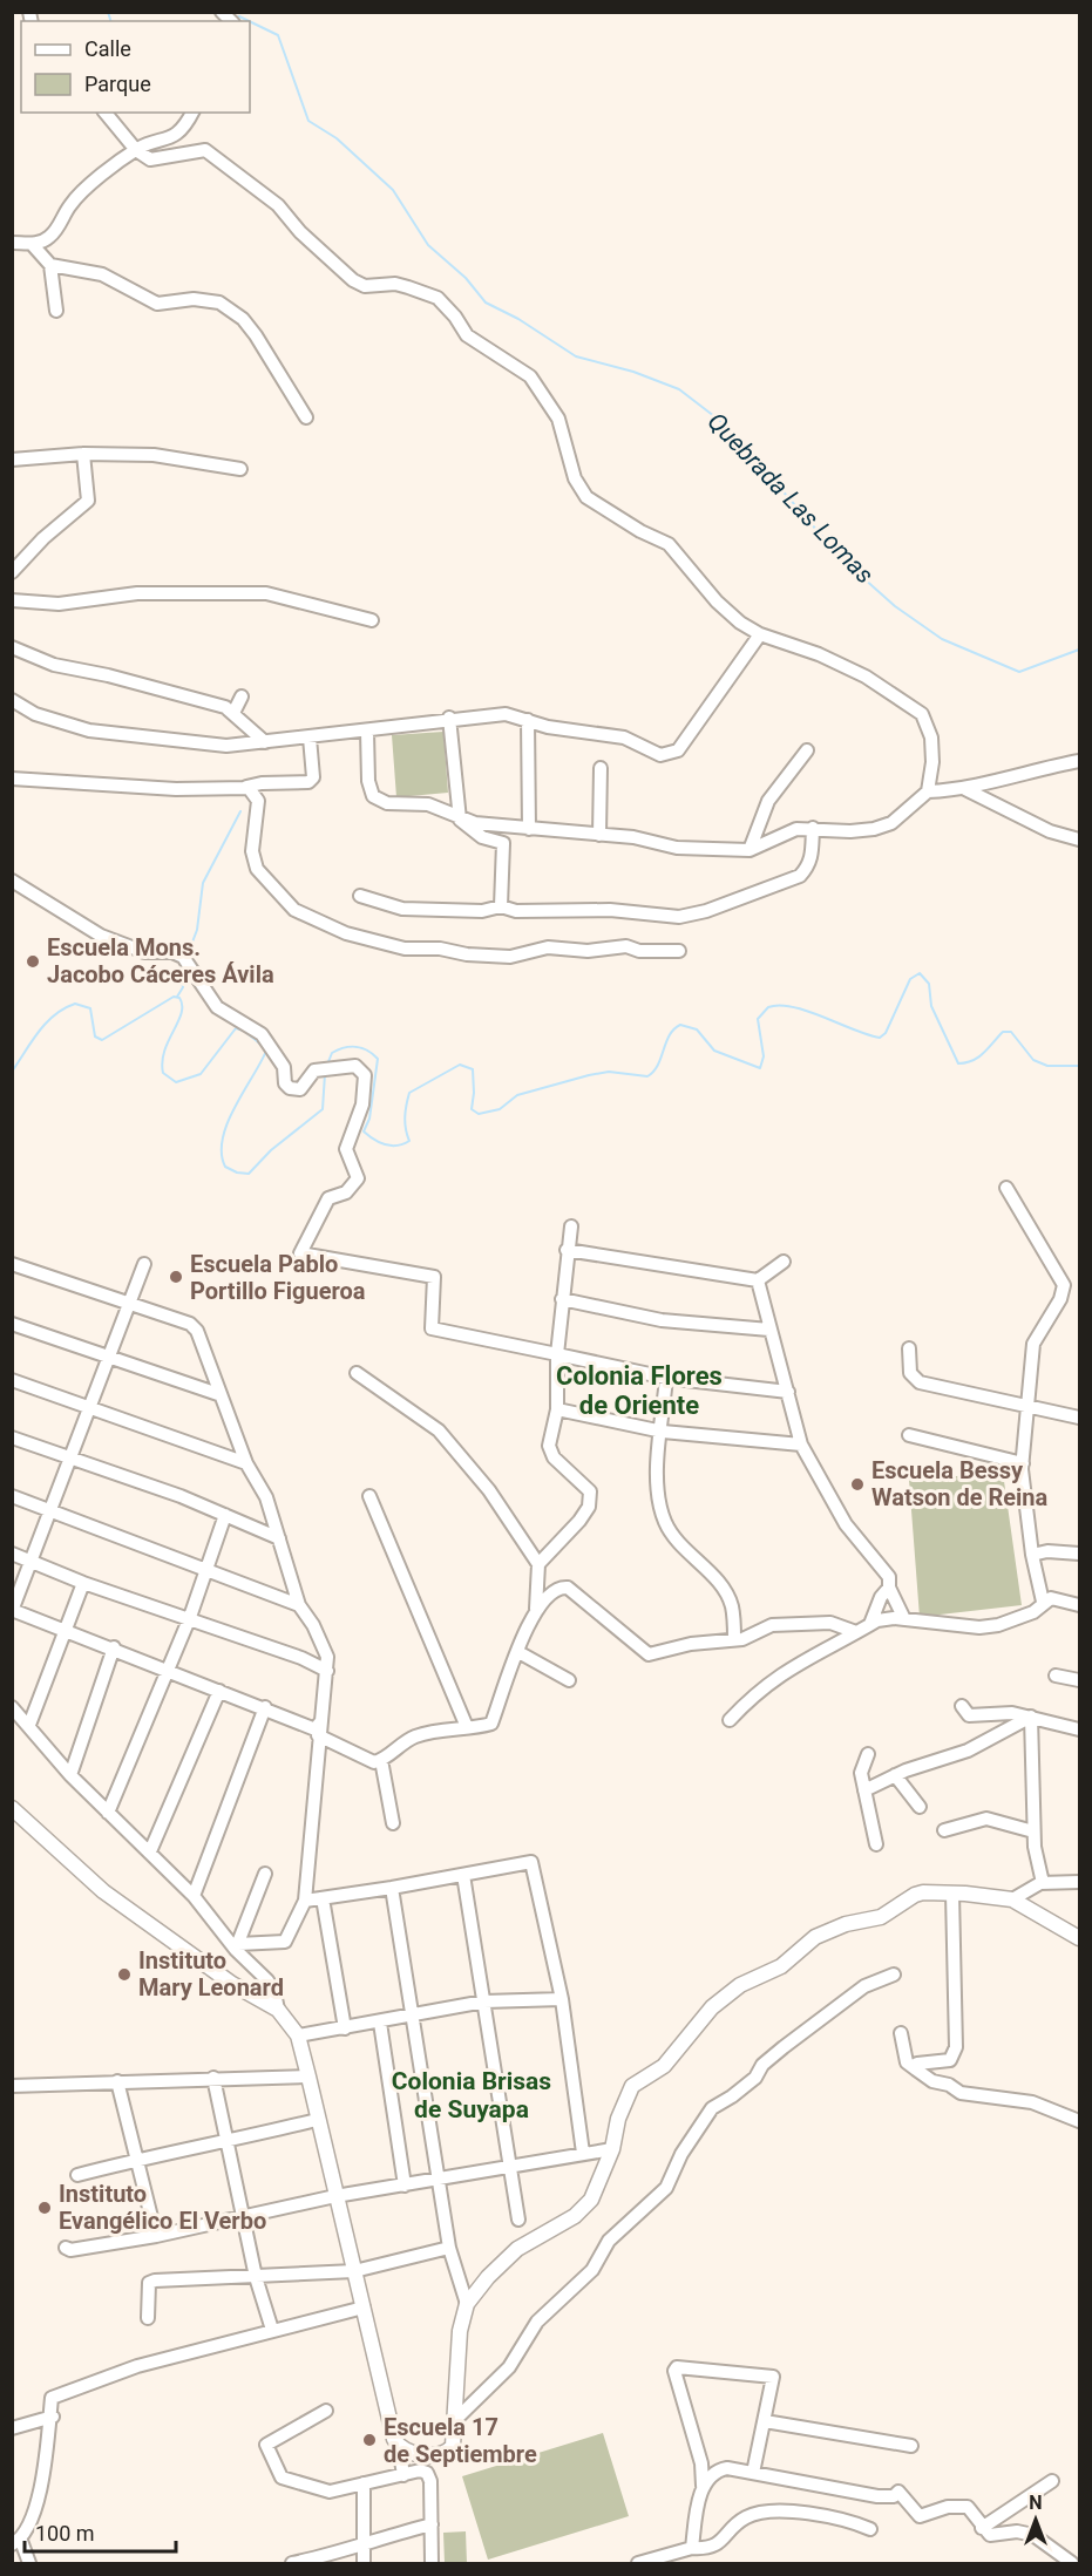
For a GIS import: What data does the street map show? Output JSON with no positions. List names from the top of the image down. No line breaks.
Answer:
{"districts":["Colonia Flores de Oriente","Colonia Brisas de Suyapa"],"water":["Quebrada Las Lomas"],"places":["Escuela Mons. Jacobo Cáceres Ávila","Escuela Pablo Portillo Figueroa","Escuela Bessy Watson de Reina","Instituto Mary Leonard","Instituto Evangélico El Verbo","Escuela 17 de Septiembre"],"legend":["Calle","Parque"],"scale_bar":"100 m","north":"top"}
